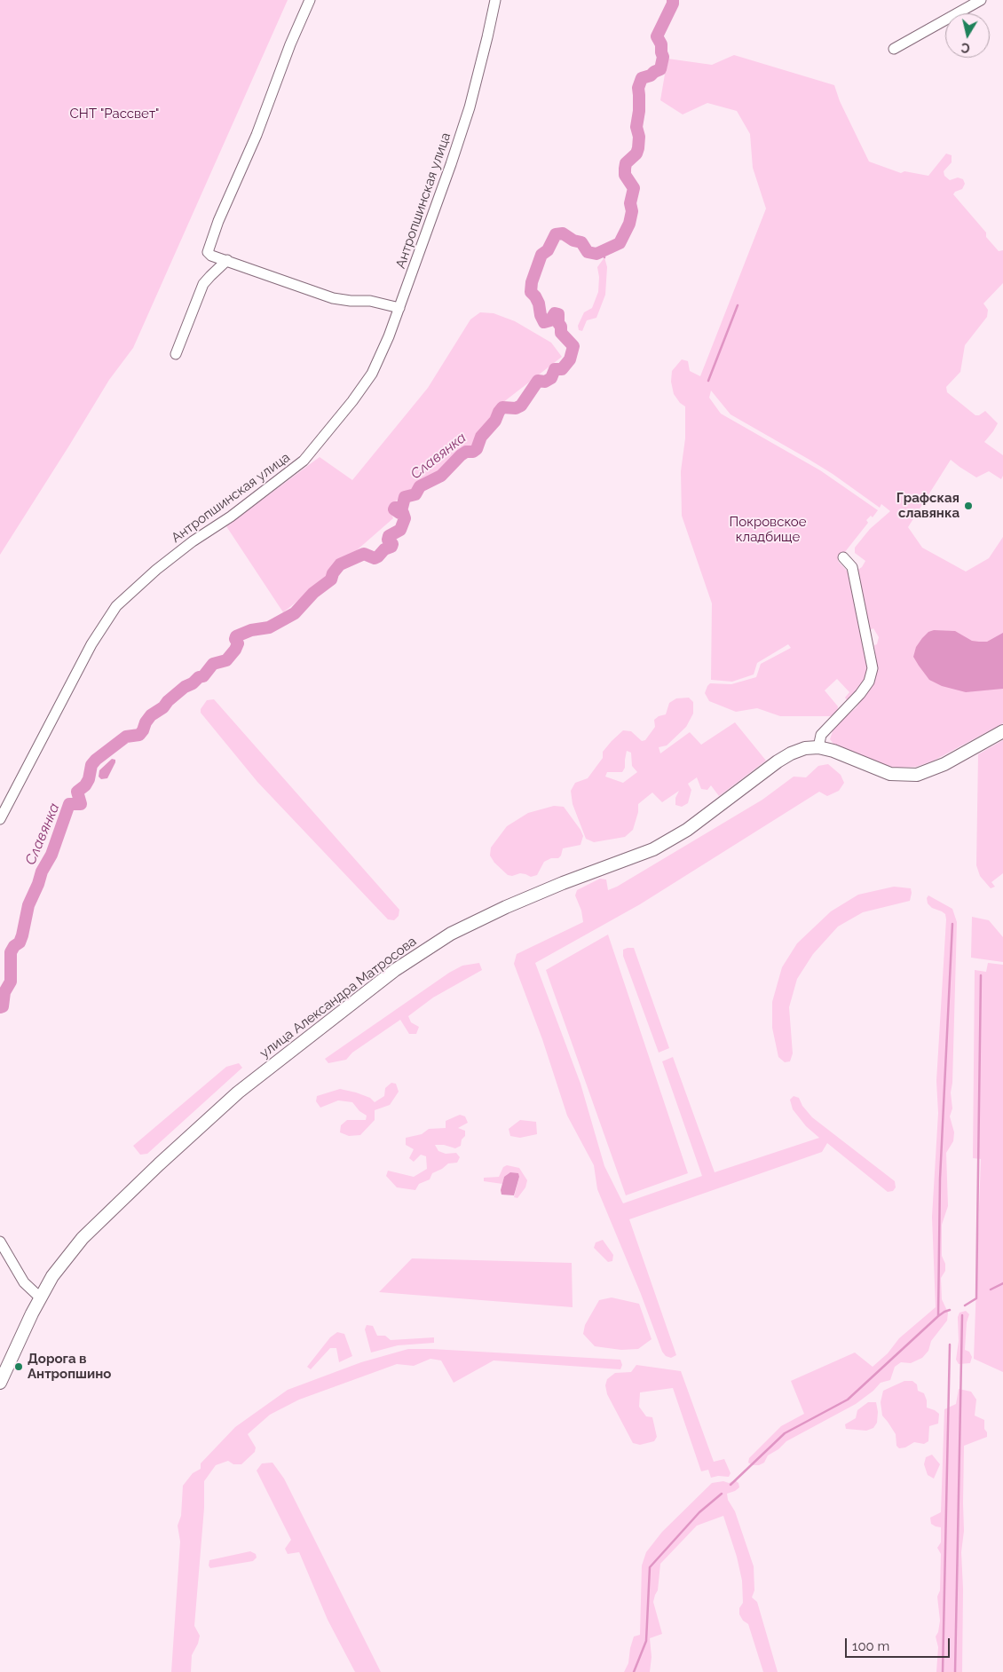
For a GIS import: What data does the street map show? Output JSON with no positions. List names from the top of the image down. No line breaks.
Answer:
{"streets":{"main road":["улица Александра Матросова"],"street":["Антропшинская улица"]},"water":["Славянка"],"parks":["СНТ \"Рассвет\"","Покровское кладбище"],"places":["Графская славянка","Дорога в Антропшино"],"scale_bar":"100 m","north":"bottom"}
